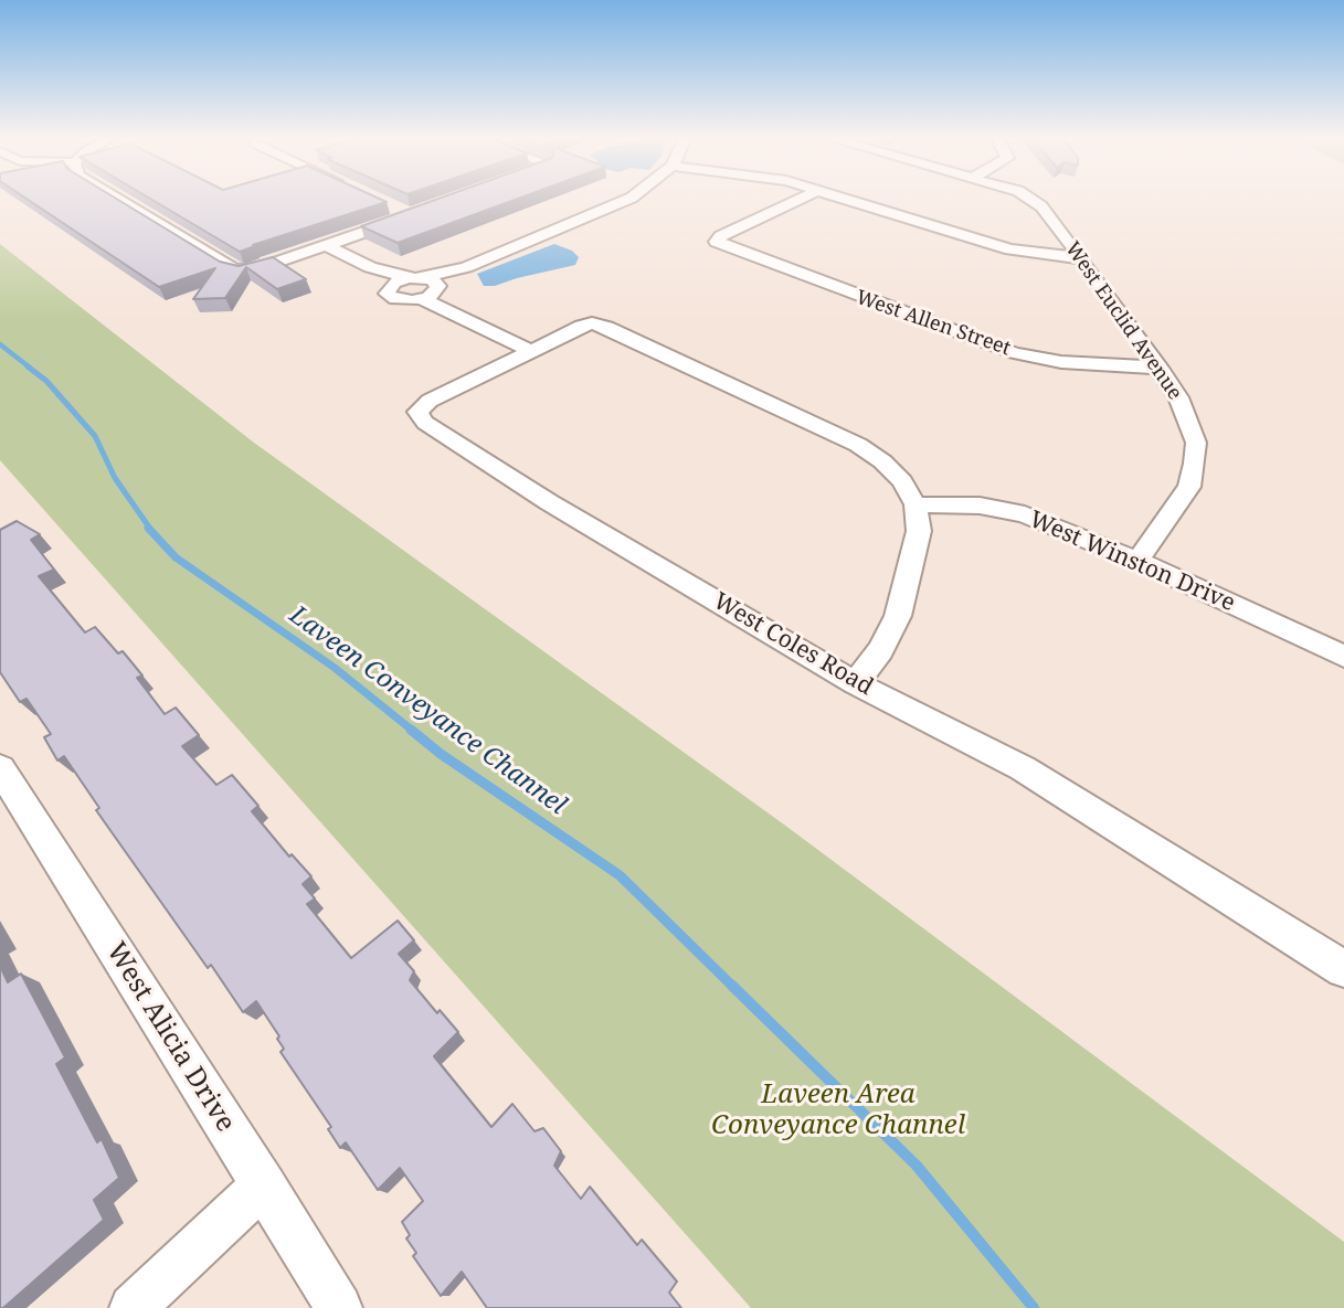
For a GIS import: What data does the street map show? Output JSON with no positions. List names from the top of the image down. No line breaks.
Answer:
{"streets":{"street":["West Euclid Avenue","West Allen Street","West Winston Drive","West Coles Road","West Alicia Drive"]},"crossings":[["West Euclid Avenue","West Allen Street"],["West Euclid Avenue","West Winston Drive"],["West Winston Drive","West Coles Road"]],"water":["Laveen Conveyance Channel"],"parks":["Laveen Area Conveyance Channel"]}
